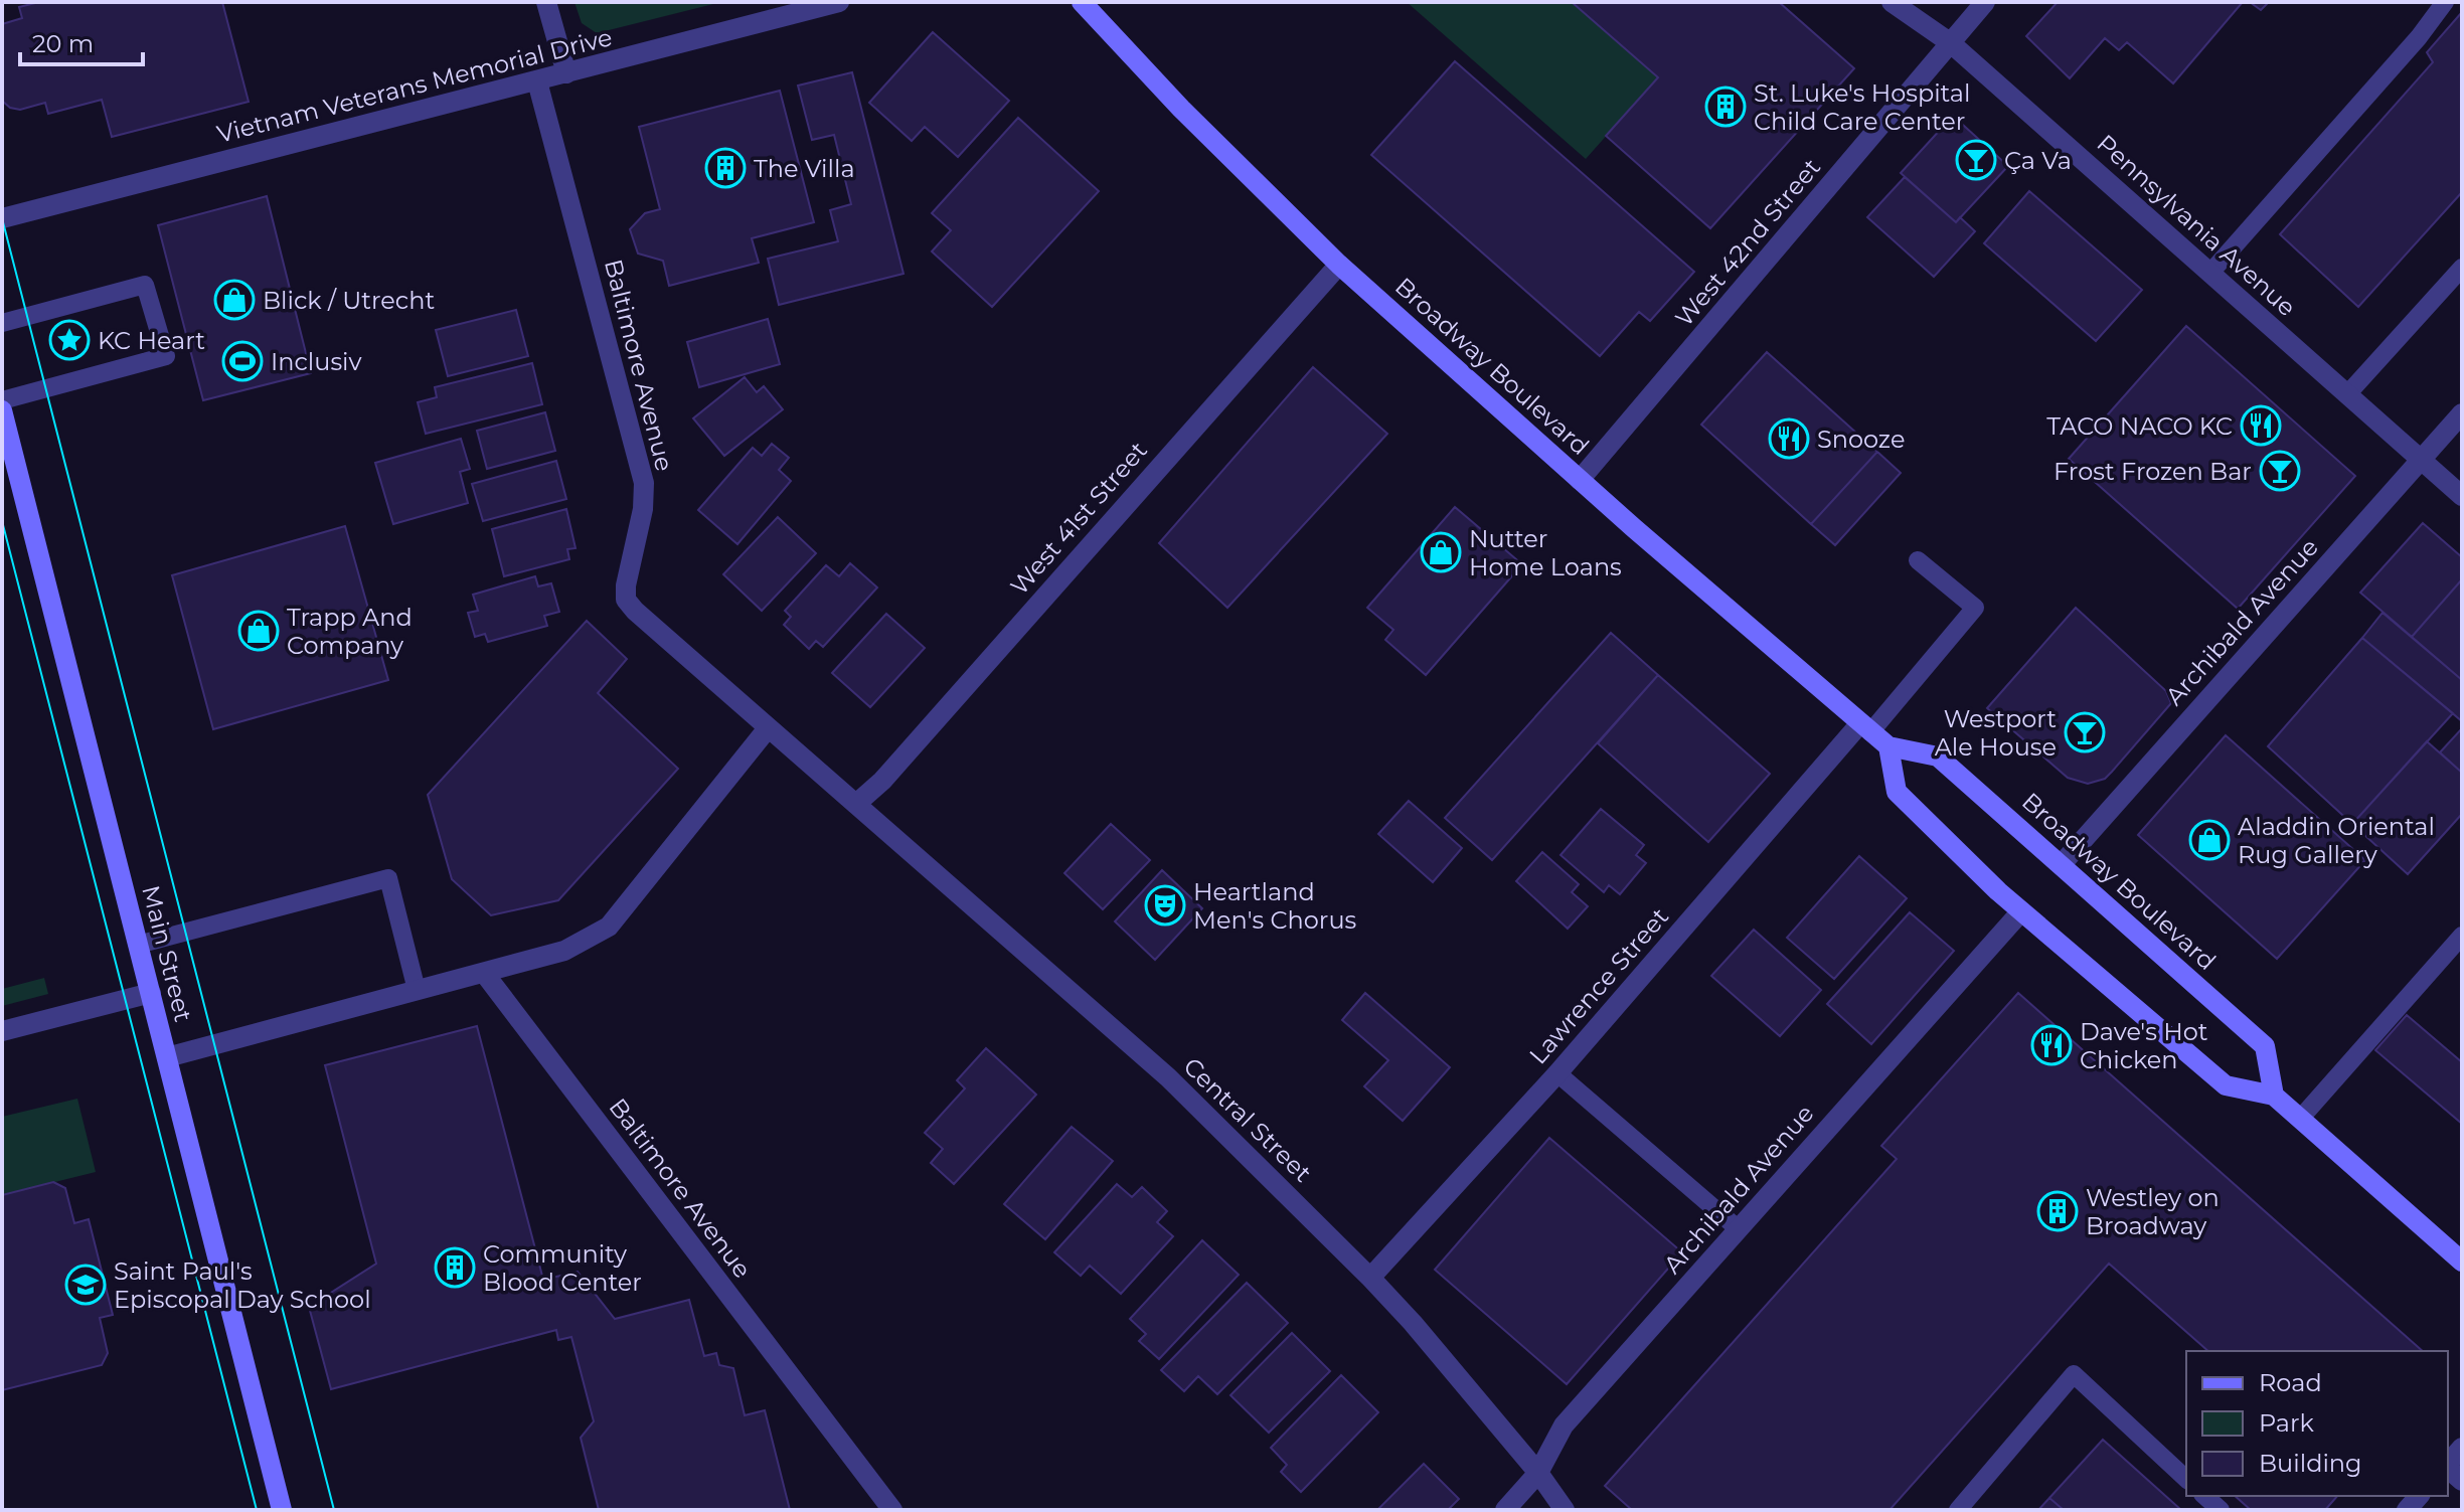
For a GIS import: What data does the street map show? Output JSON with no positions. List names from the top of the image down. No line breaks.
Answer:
{"streets":{"main road":["Broadway Boulevard","Main Street"],"street":["Vietnam Veterans Memorial Drive","Pennsylvania Avenue","West 42nd Street","Baltimore Avenue","West 41st Street","Archibald Avenue","Lawrence Street","Central Street"]},"crossings":[["Vietnam Veterans Memorial Drive","Baltimore Avenue"],["Pennsylvania Avenue","West 42nd Street"],["Pennsylvania Avenue","Archibald Avenue"],["West 42nd Street","Broadway Boulevard"],["Baltimore Avenue","West 41st Street"],["Baltimore Avenue","Central Street"],["Broadway Boulevard","West 41st Street"],["Broadway Boulevard","Archibald Avenue"],["Broadway Boulevard","Lawrence Street"],["West 41st Street","Central Street"],["Archibald Avenue","Central Street"],["Lawrence Street","Central Street"]],"places":{"building":["St. Luke's Hospital Child Care Center","The Villa","Westley on Broadway","Community Blood Center"],"bar":["Ça Va","Frost Frozen Bar","Westport Ale House"],"shop":["Blick / Utrecht","Nutter Home Loans","Trapp And Company","Aladdin Oriental Rug Gallery"],"place":["KC Heart"],"sports":["Inclusiv"],"restaurant":["TACO NACO KC","Snooze","Dave's Hot Chicken"],"theatre":["Heartland Men's Chorus"],"school or university":["Saint Paul's Episcopal Day School"]},"legend":["Road","Park","Building"],"scale_bar":"20 m"}
